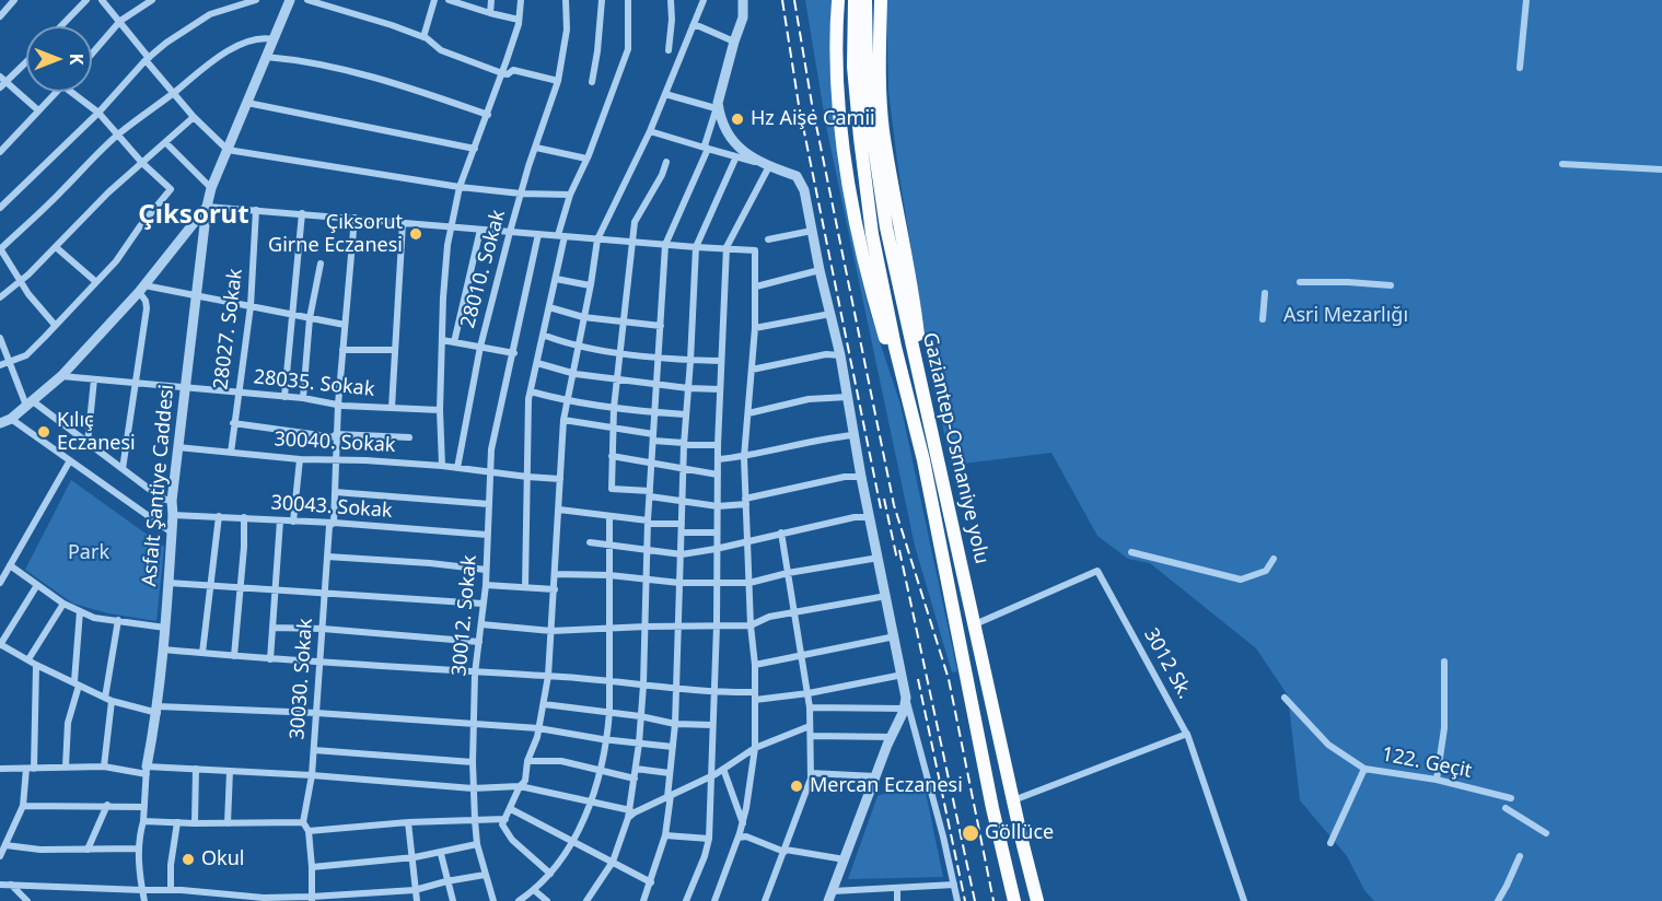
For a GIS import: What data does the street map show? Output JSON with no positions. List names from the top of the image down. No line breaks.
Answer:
{"streets":{"highway":["Gaziantep-Osmaniye yolu"],"street":["28010. Sokak","28027. Sokak","28035. Sokak","30040. Sokak","Asfalt Şantiye Caddesi","30043. Sokak","30012. Sokak","3012 Sk.","30030. Sokak","122. Geçit"]},"crossings":[["28010. Sokak","30040. Sokak"],["28027. Sokak","28035. Sokak"],["28027. Sokak","30040. Sokak"],["28035. Sokak","Asfalt Şantiye Caddesi"],["28035. Sokak","30030. Sokak"],["30040. Sokak","Asfalt Şantiye Caddesi"],["30040. Sokak","30012. Sokak"],["30040. Sokak","30030. Sokak"],["Gaziantep-Osmaniye yolu","3012 Sk."],["Asfalt Şantiye Caddesi","30043. Sokak"],["30043. Sokak","30012. Sokak"],["30043. Sokak","30030. Sokak"]],"districts":["Çıksorut"],"parks":["Asri Mezarlığı","Park"],"places":["Hz Aişe Camii","Çıksorut Girne Eczanesi","Kılıç Eczanesi","Mercan Eczanesi","Göllüce","Okul"],"north":"right"}
